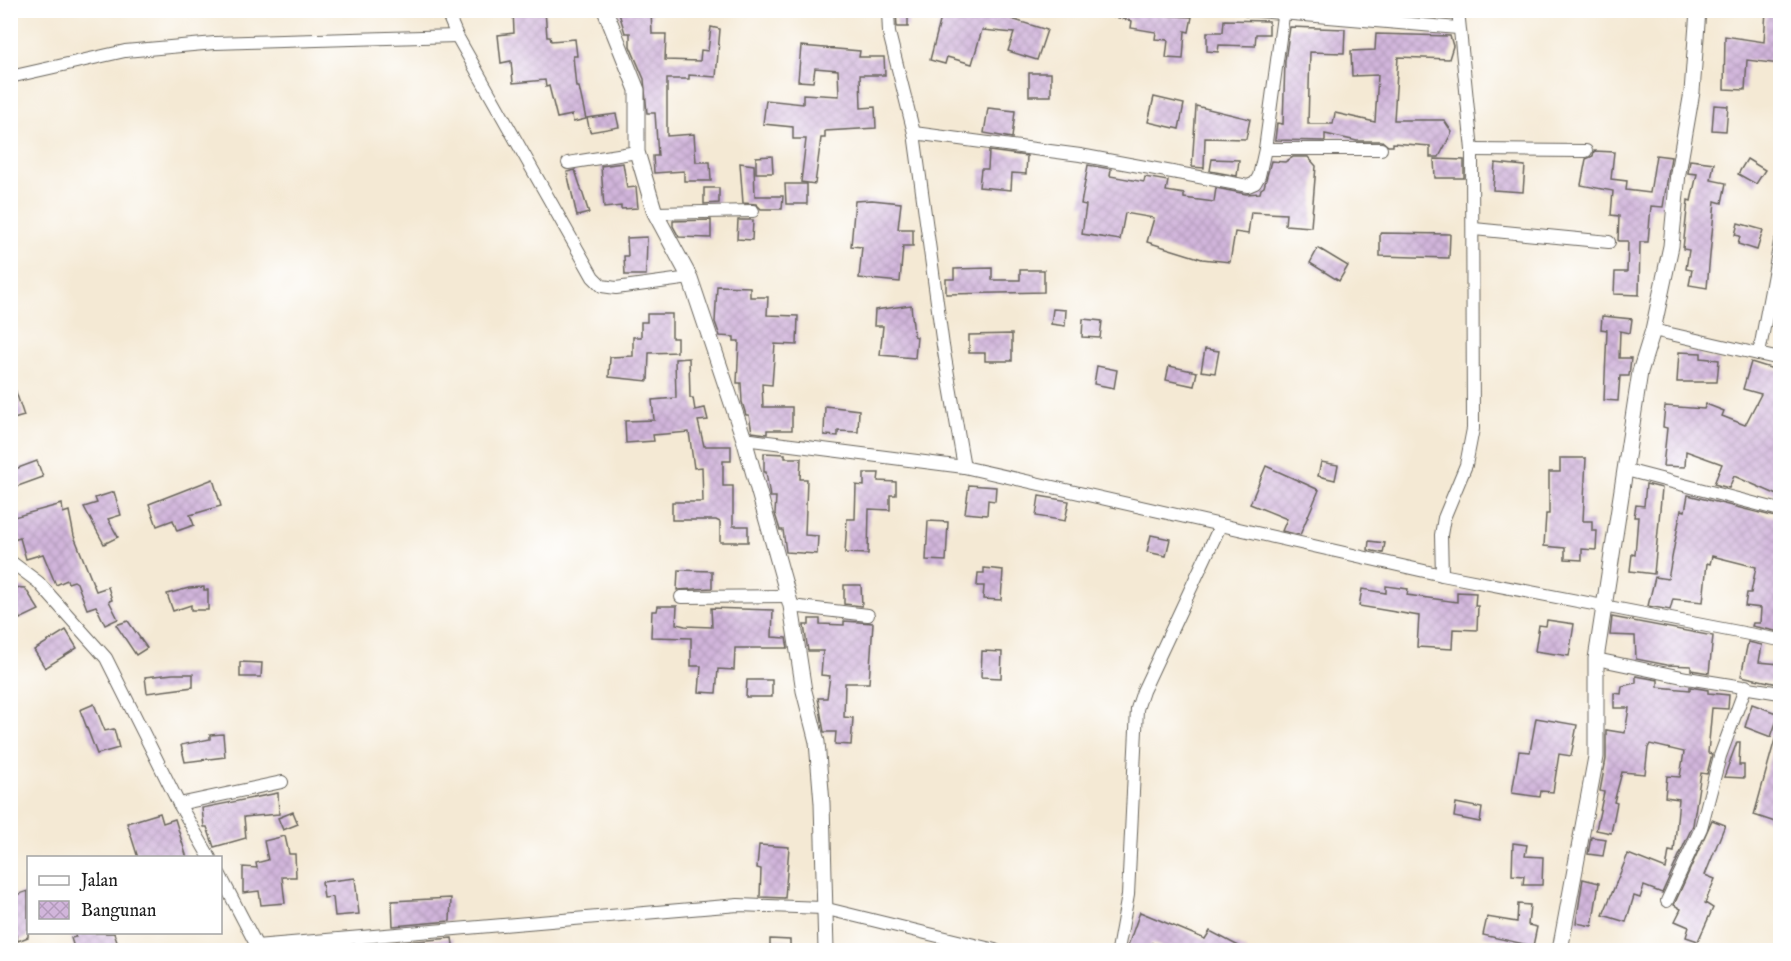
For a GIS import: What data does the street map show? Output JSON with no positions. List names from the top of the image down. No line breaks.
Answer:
{"legend":["Jalan","Bangunan"]}
